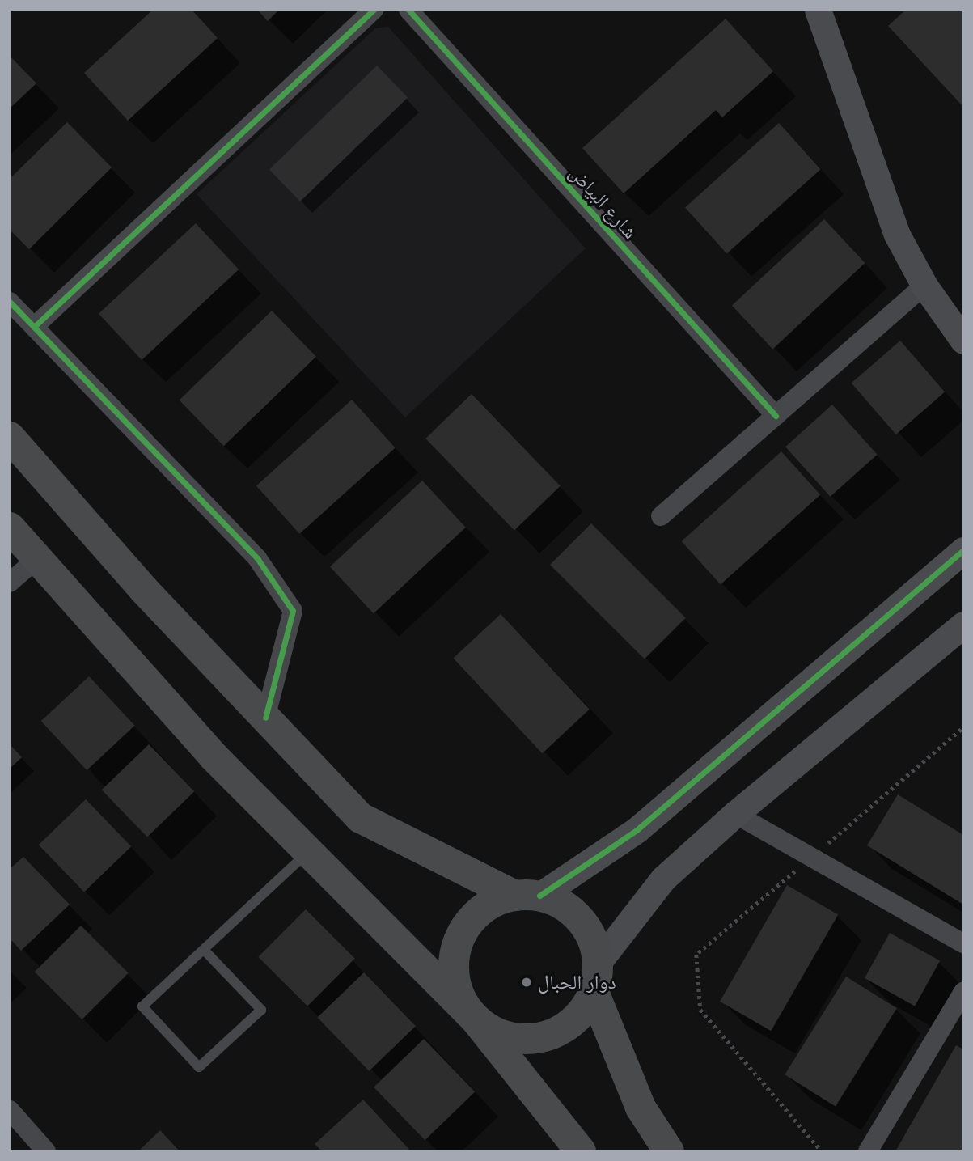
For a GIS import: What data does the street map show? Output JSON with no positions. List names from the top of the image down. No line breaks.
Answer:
{"streets":{"street":["شارع البياض"]},"places":["دوار الحبال"]}
